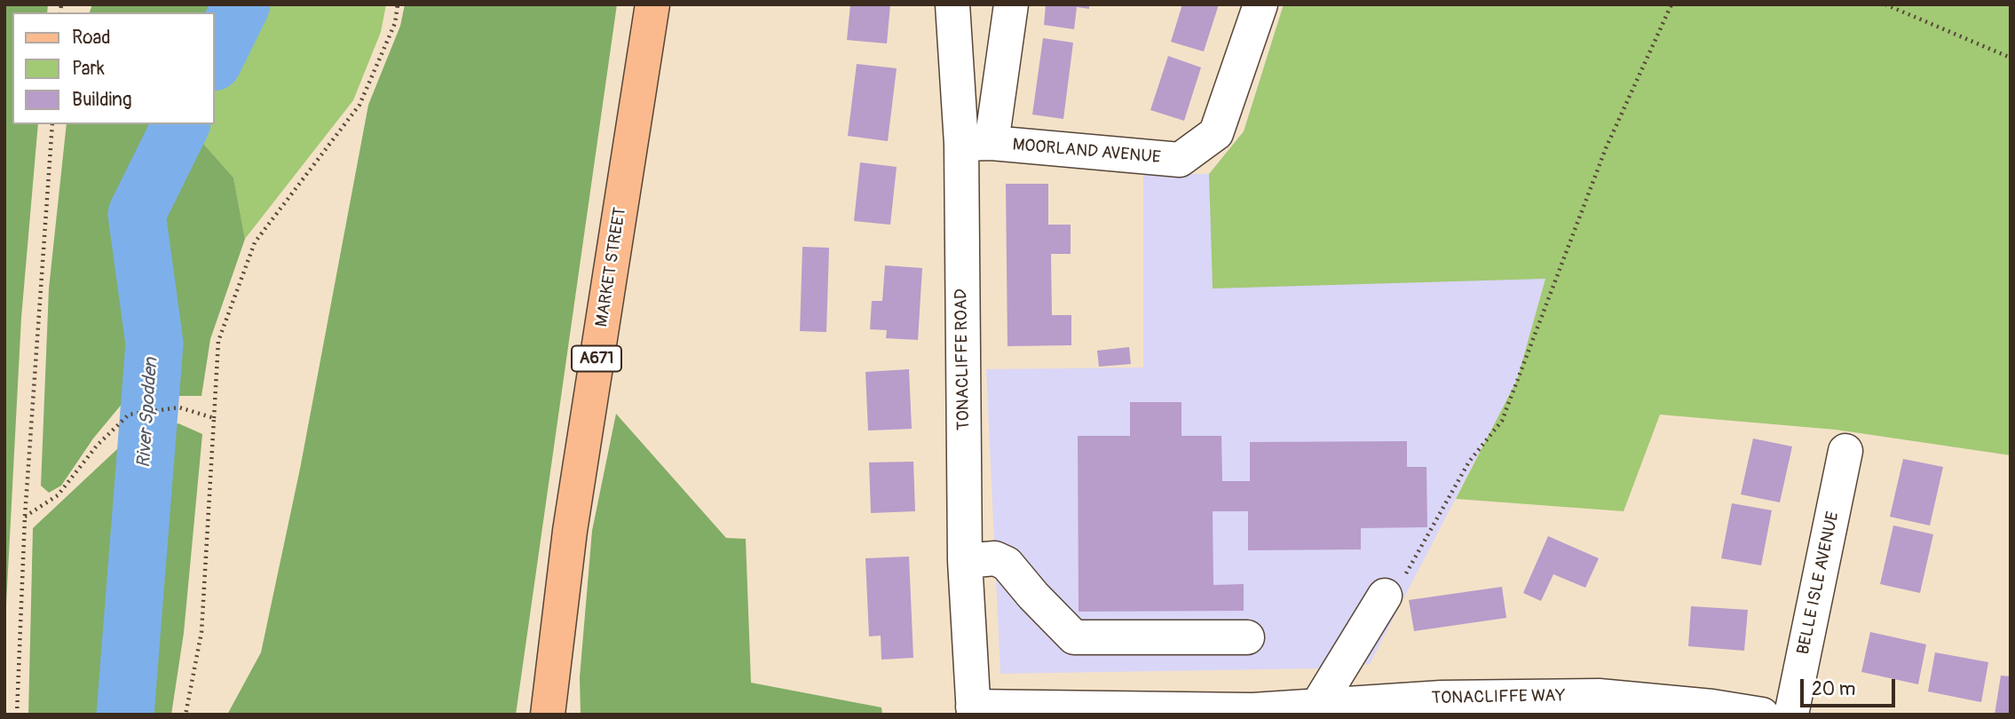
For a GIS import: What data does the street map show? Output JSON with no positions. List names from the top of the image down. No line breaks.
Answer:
{"streets":{"main road":["MARKET STREET","A671"],"street":["MOORLAND AVENUE","TONACLIFFE ROAD","BELLE ISLE AVENUE","TONACLIFFE WAY"]},"crossings":[["MOORLAND AVENUE","TONACLIFFE ROAD"],["TONACLIFFE ROAD","TONACLIFFE WAY"]],"water":["River Spodden"],"legend":["Road","Park","Building"],"scale_bar":"20 m"}
